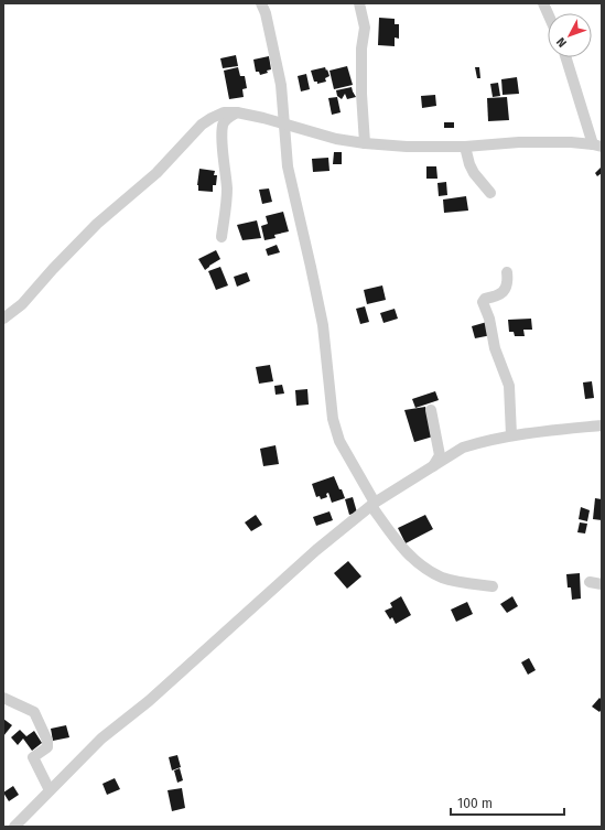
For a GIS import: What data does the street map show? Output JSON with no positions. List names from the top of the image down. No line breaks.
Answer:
{"scale_bar":"100 m","north":"bottom left"}
